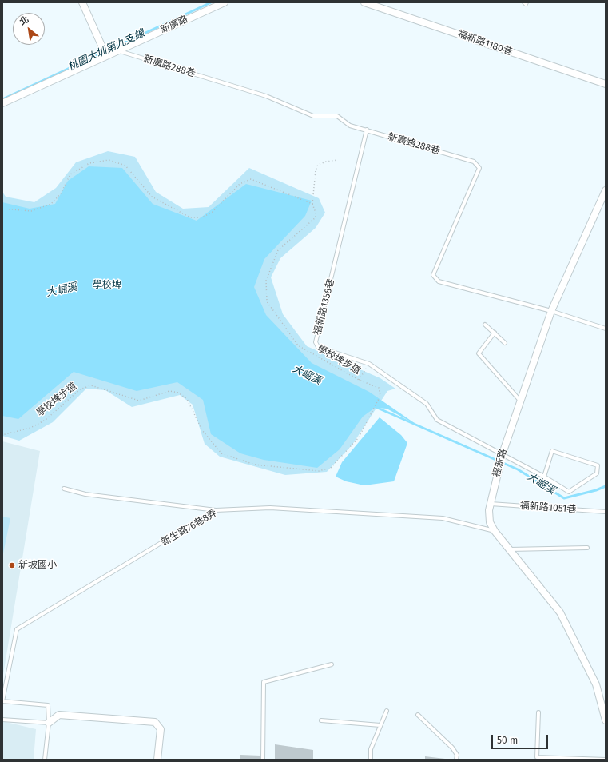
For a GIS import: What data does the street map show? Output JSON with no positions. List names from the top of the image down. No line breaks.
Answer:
{"streets":{"street":["新廣路","福新路1180巷","福新路"],"lane":["新廣路288巷","福新路1358巷","福新路1051巷","新生路76巷8弄"],"path":["學校埤步道"]},"crossings":[["新廣路","新廣路288巷"],["新廣路288巷","福新路1358巷"],["新廣路288巷","福新路"],["福新路1358巷","福新路"],["福新路","福新路1051巷"],["福新路","新生路76巷8弄"]],"water":["桃園大圳第九支線","大崛溪"],"parks":["學校埤"],"places":["新坡國小"],"scale_bar":"50 m","north":"top left"}
